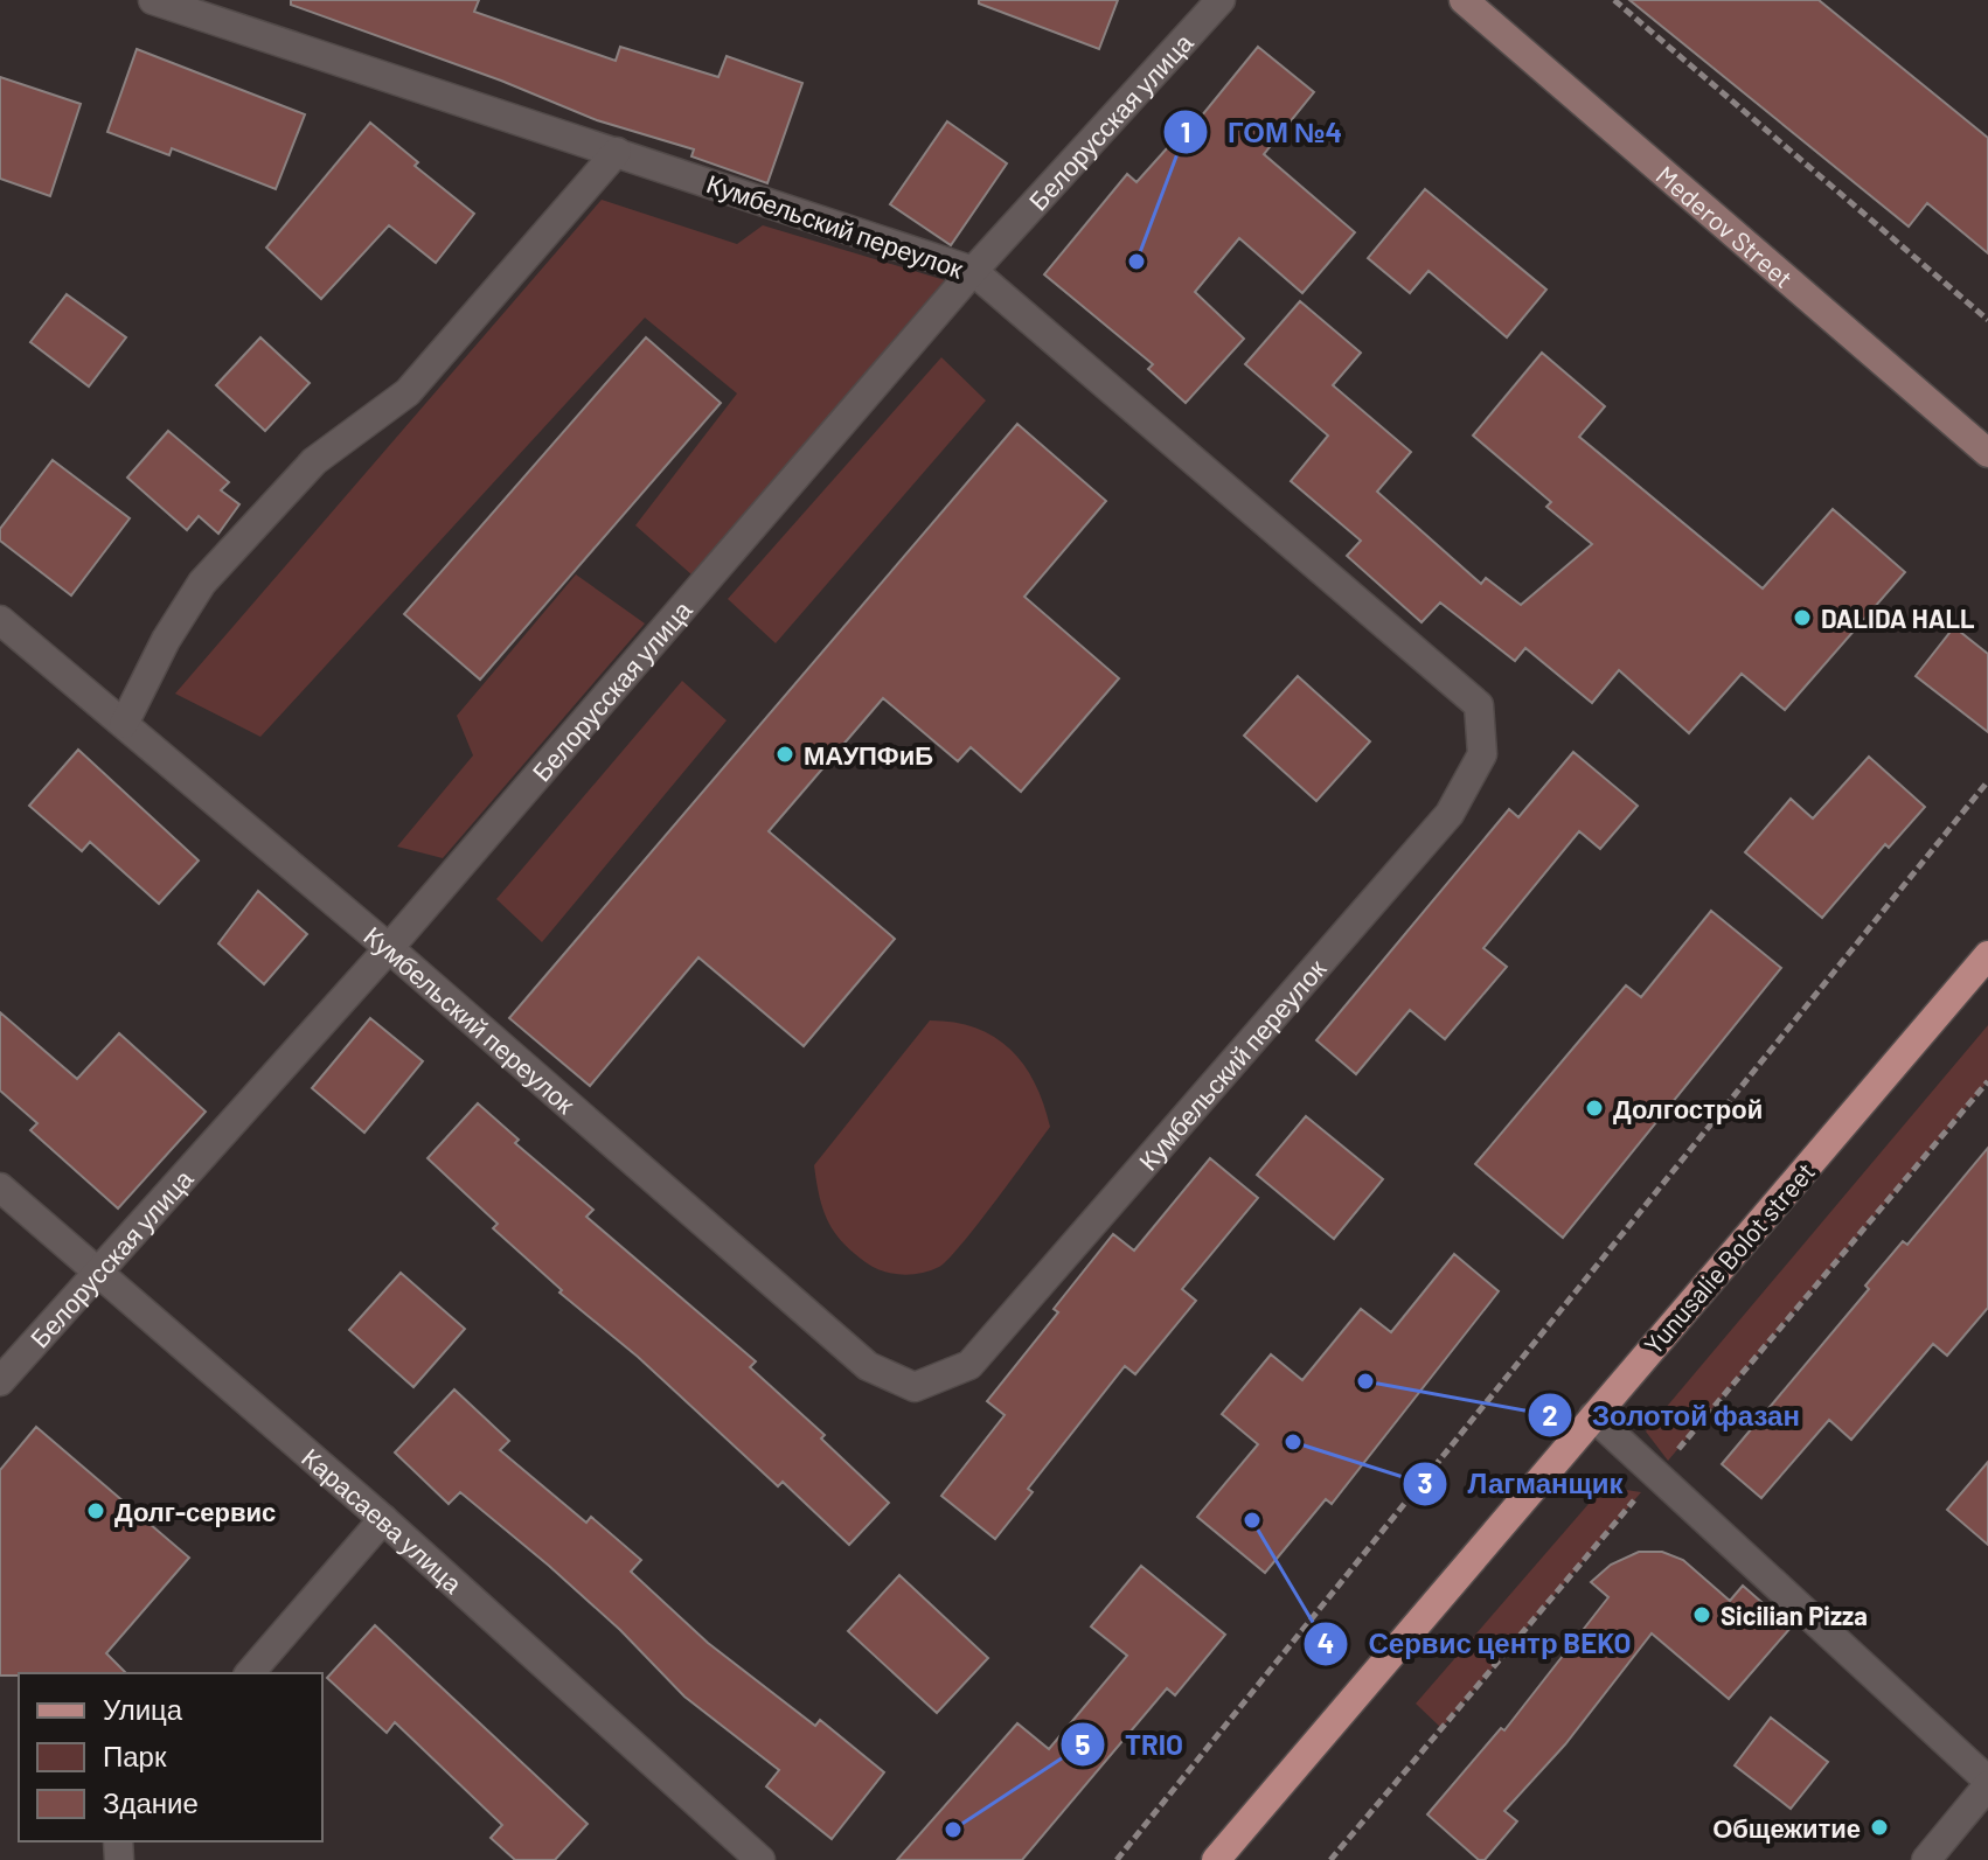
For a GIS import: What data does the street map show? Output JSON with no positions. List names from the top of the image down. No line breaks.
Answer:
{"streets":{"main road":["Mederov Street","Yunusalie Bolot street"],"street":["Белорусская улица","Кумбельский переулок","Карасаева улица"]},"crossings":[["Белорусская улица","Кумбельский переулок"],["Белорусская улица","Карасаева улица"]],"places":["ГОМ №4","DALIDA HALL","МАУПФиБ","Долгострой","Золотой фазан","Лагманщик","Долг-сервис","Сервис центр BEKO","Sicilian Pizza","Общежитие","TRIO"],"legend":["Улица","Парк","Здание"]}
